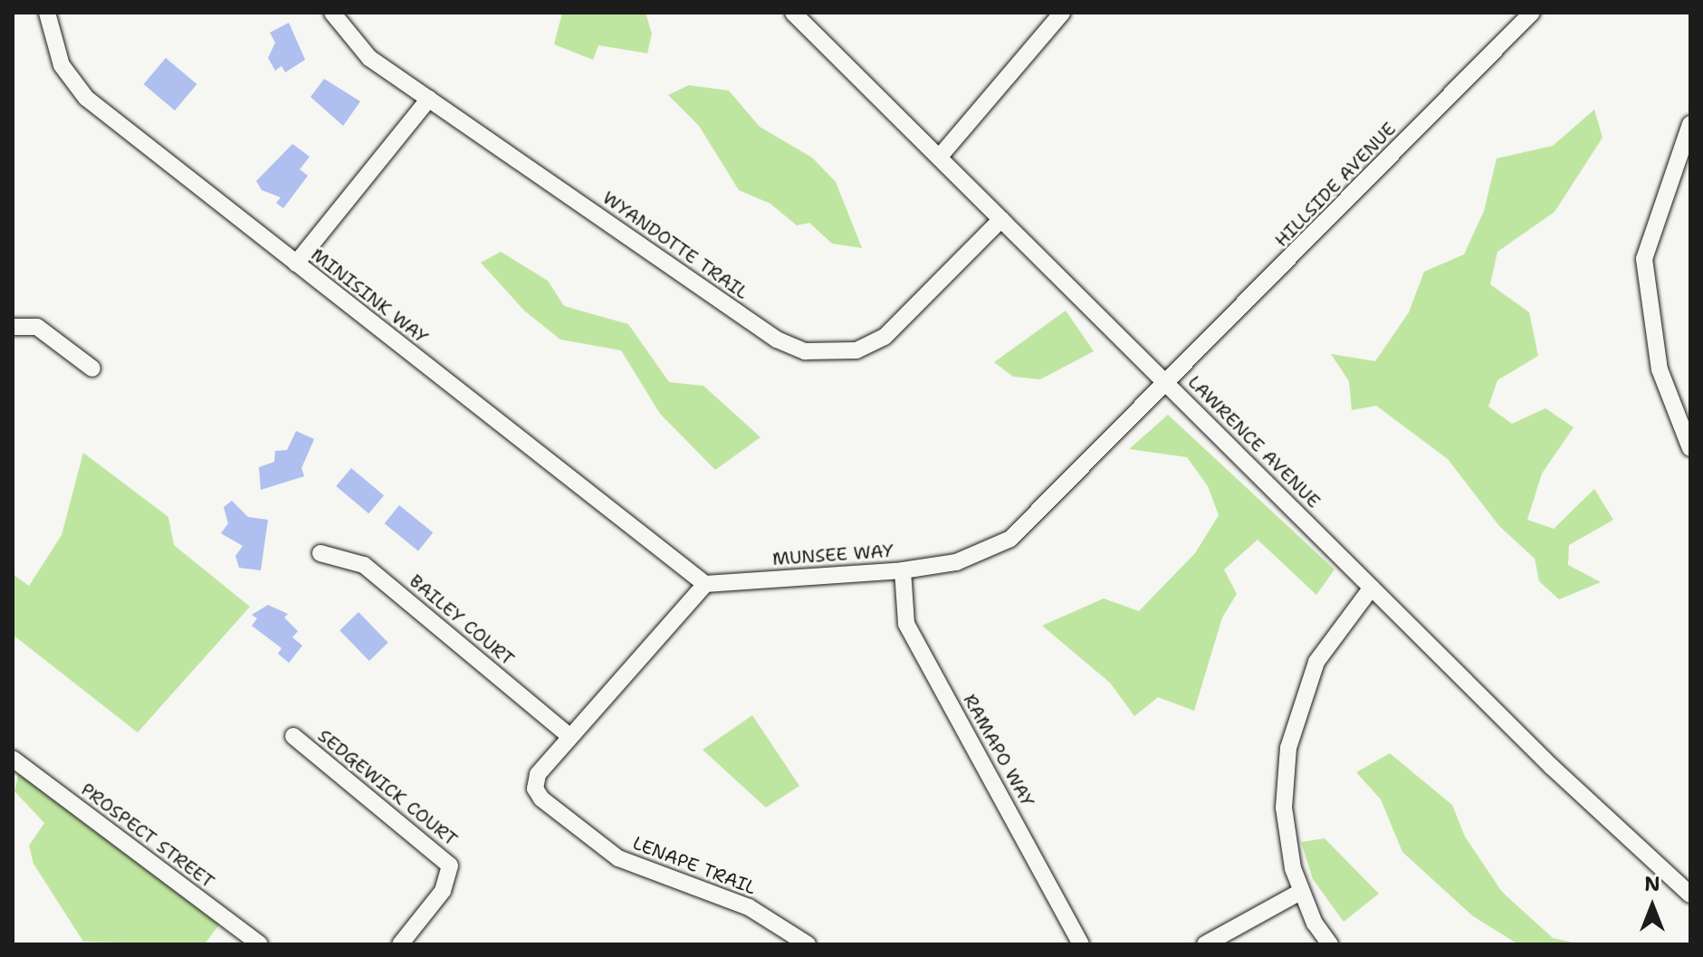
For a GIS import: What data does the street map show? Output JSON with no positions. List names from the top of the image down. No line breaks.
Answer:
{"streets":{"street":["HILLSIDE AVENUE","WYANDOTTE TRAIL","MINISINK WAY","LAWRENCE AVENUE","MUNSEE WAY","BAILEY COURT","RAMAPO WAY","SEDGEWICK COURT","PROSPECT STREET","LENAPE TRAIL"]},"crossings":[["HILLSIDE AVENUE","LAWRENCE AVENUE"],["HILLSIDE AVENUE","MUNSEE WAY"],["WYANDOTTE TRAIL","LAWRENCE AVENUE"],["MINISINK WAY","MUNSEE WAY"],["LAWRENCE AVENUE","MUNSEE WAY"],["MUNSEE WAY","RAMAPO WAY"],["BAILEY COURT","LENAPE TRAIL"]],"north":"top"}
